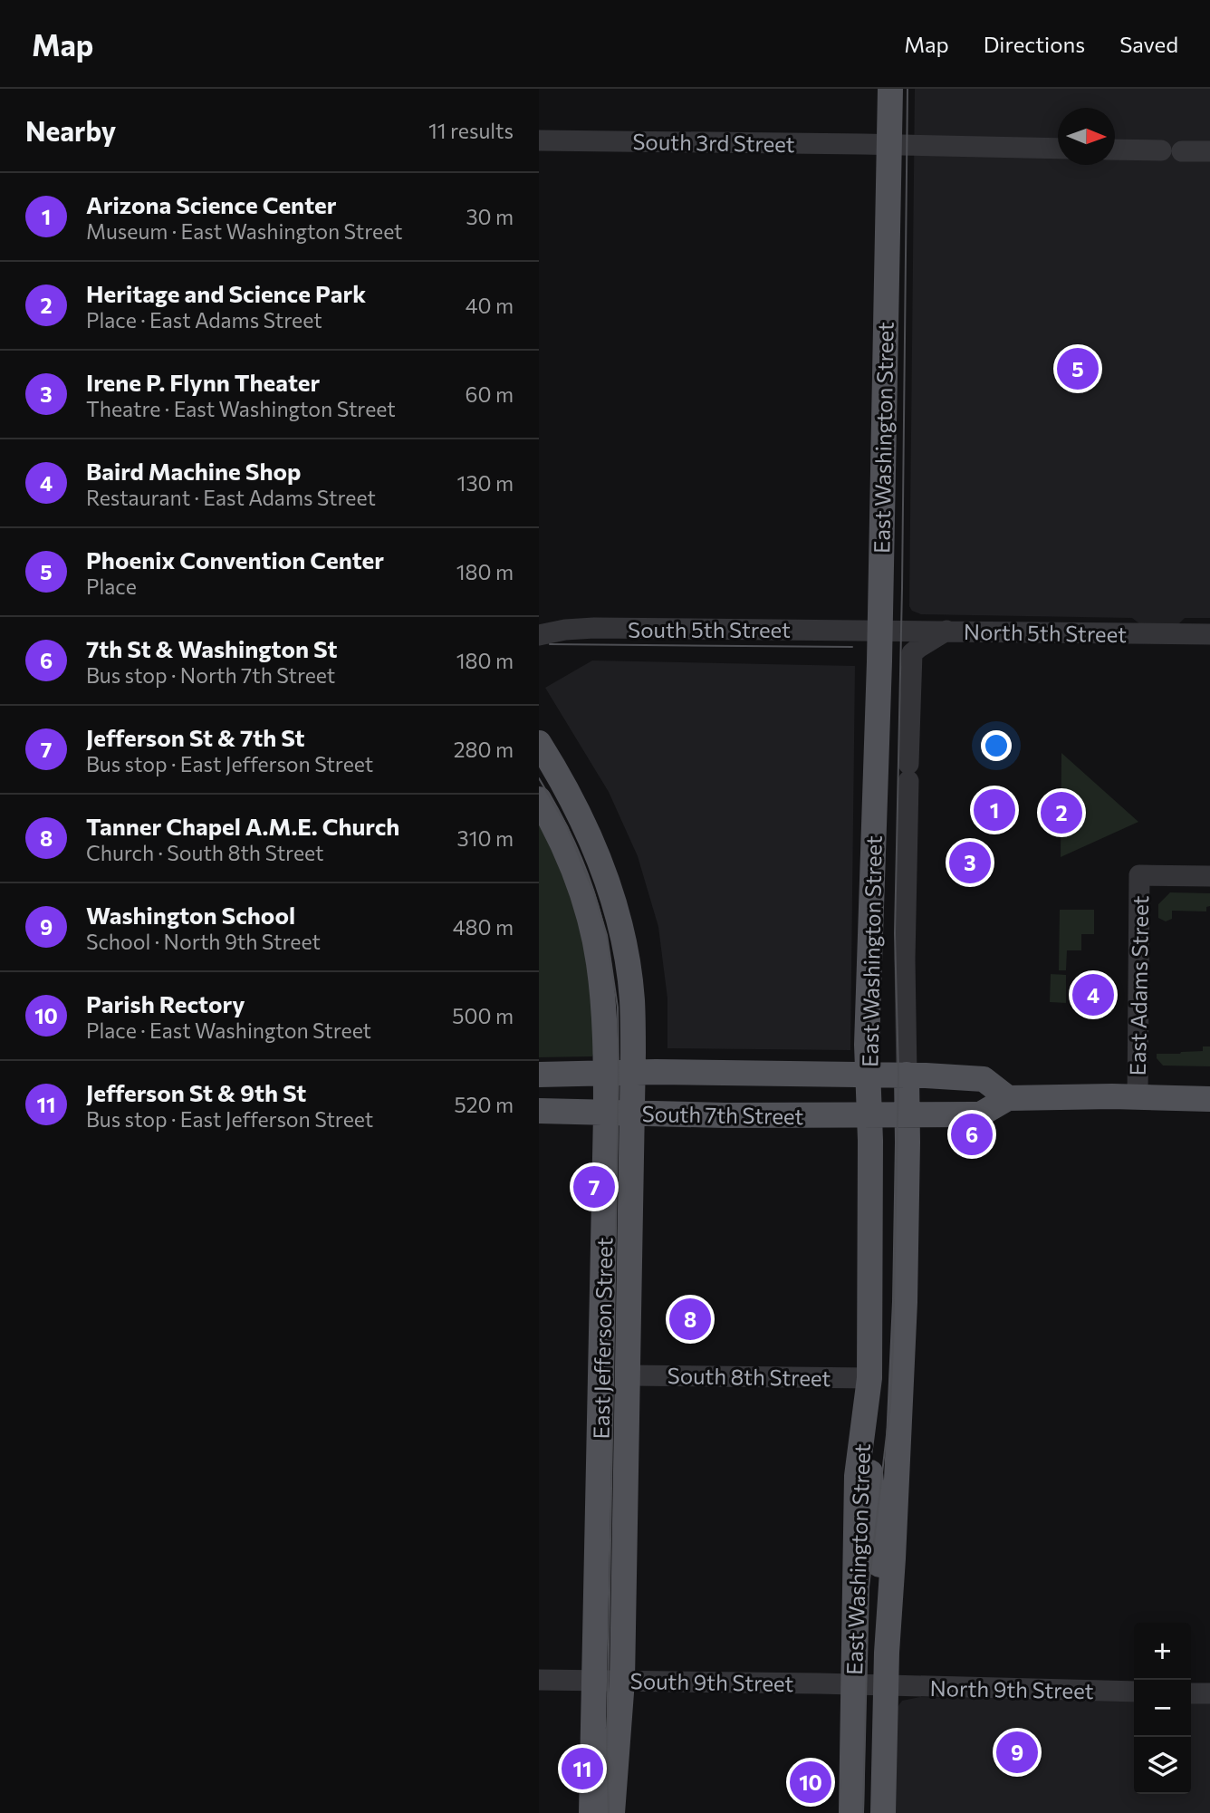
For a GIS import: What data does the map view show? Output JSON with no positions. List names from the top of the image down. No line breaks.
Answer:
{"streets":{"main road":["East Washington Street","South 7th Street","East Jefferson Street"],"street":["South 3rd Street","South 5th Street","North 5th Street","East Adams Street","South 8th Street","South 9th Street","North 9th Street"]},"crossings":[["South 3rd Street","East Washington Street"],["East Washington Street","South 5th Street"],["East Washington Street","North 5th Street"],["East Washington Street","South 7th Street"],["East Washington Street","South 8th Street"],["East Washington Street","South 9th Street"],["East Washington Street","North 9th Street"],["South 5th Street","North 5th Street"],["South 7th Street","East Jefferson Street"],["East Jefferson Street","South 8th Street"],["East Jefferson Street","South 9th Street"],["South 9th Street","North 9th Street"]],"north":"right","page":{"header":"Map","nav":["Map","Directions","Saved"],"heading":["Nearby","11 results"],"list":[{"mark":"1","name":"Arizona Science Center","note":"Museum · East Washington Street","value":"30 m"},{"mark":"2","name":"Heritage and Science Park","note":"Place · East Adams Street","value":"40 m"},{"mark":"3","name":"Irene P. Flynn Theater","note":"Theatre · East Washington Street","value":"60 m"},{"mark":"4","name":"Baird Machine Shop","note":"Restaurant · East Adams Street","value":"130 m"},{"mark":"5","name":"Phoenix Convention Center","note":"Place","value":"180 m"},{"mark":"6","name":"7th St & Washington St","note":"Bus stop · North 7th Street","value":"180 m"},{"mark":"7","name":"Jefferson St & 7th St","note":"Bus stop · East Jefferson Street","value":"280 m"},{"mark":"8","name":"Tanner Chapel A.M.E. Church","note":"Church · South 8th Street","value":"310 m"},{"mark":"9","name":"Washington School","note":"School · North 9th Street","value":"480 m"},{"mark":"10","name":"Parish Rectory","note":"Place · East Washington Street","value":"500 m"},{"mark":"11","name":"Jefferson St & 9th St","note":"Bus stop · East Jefferson Street","value":"520 m"}],"pins":["5","1","2","3","4","6","7","8","9","11","10"],"map_buttons":["+","−"]}}
